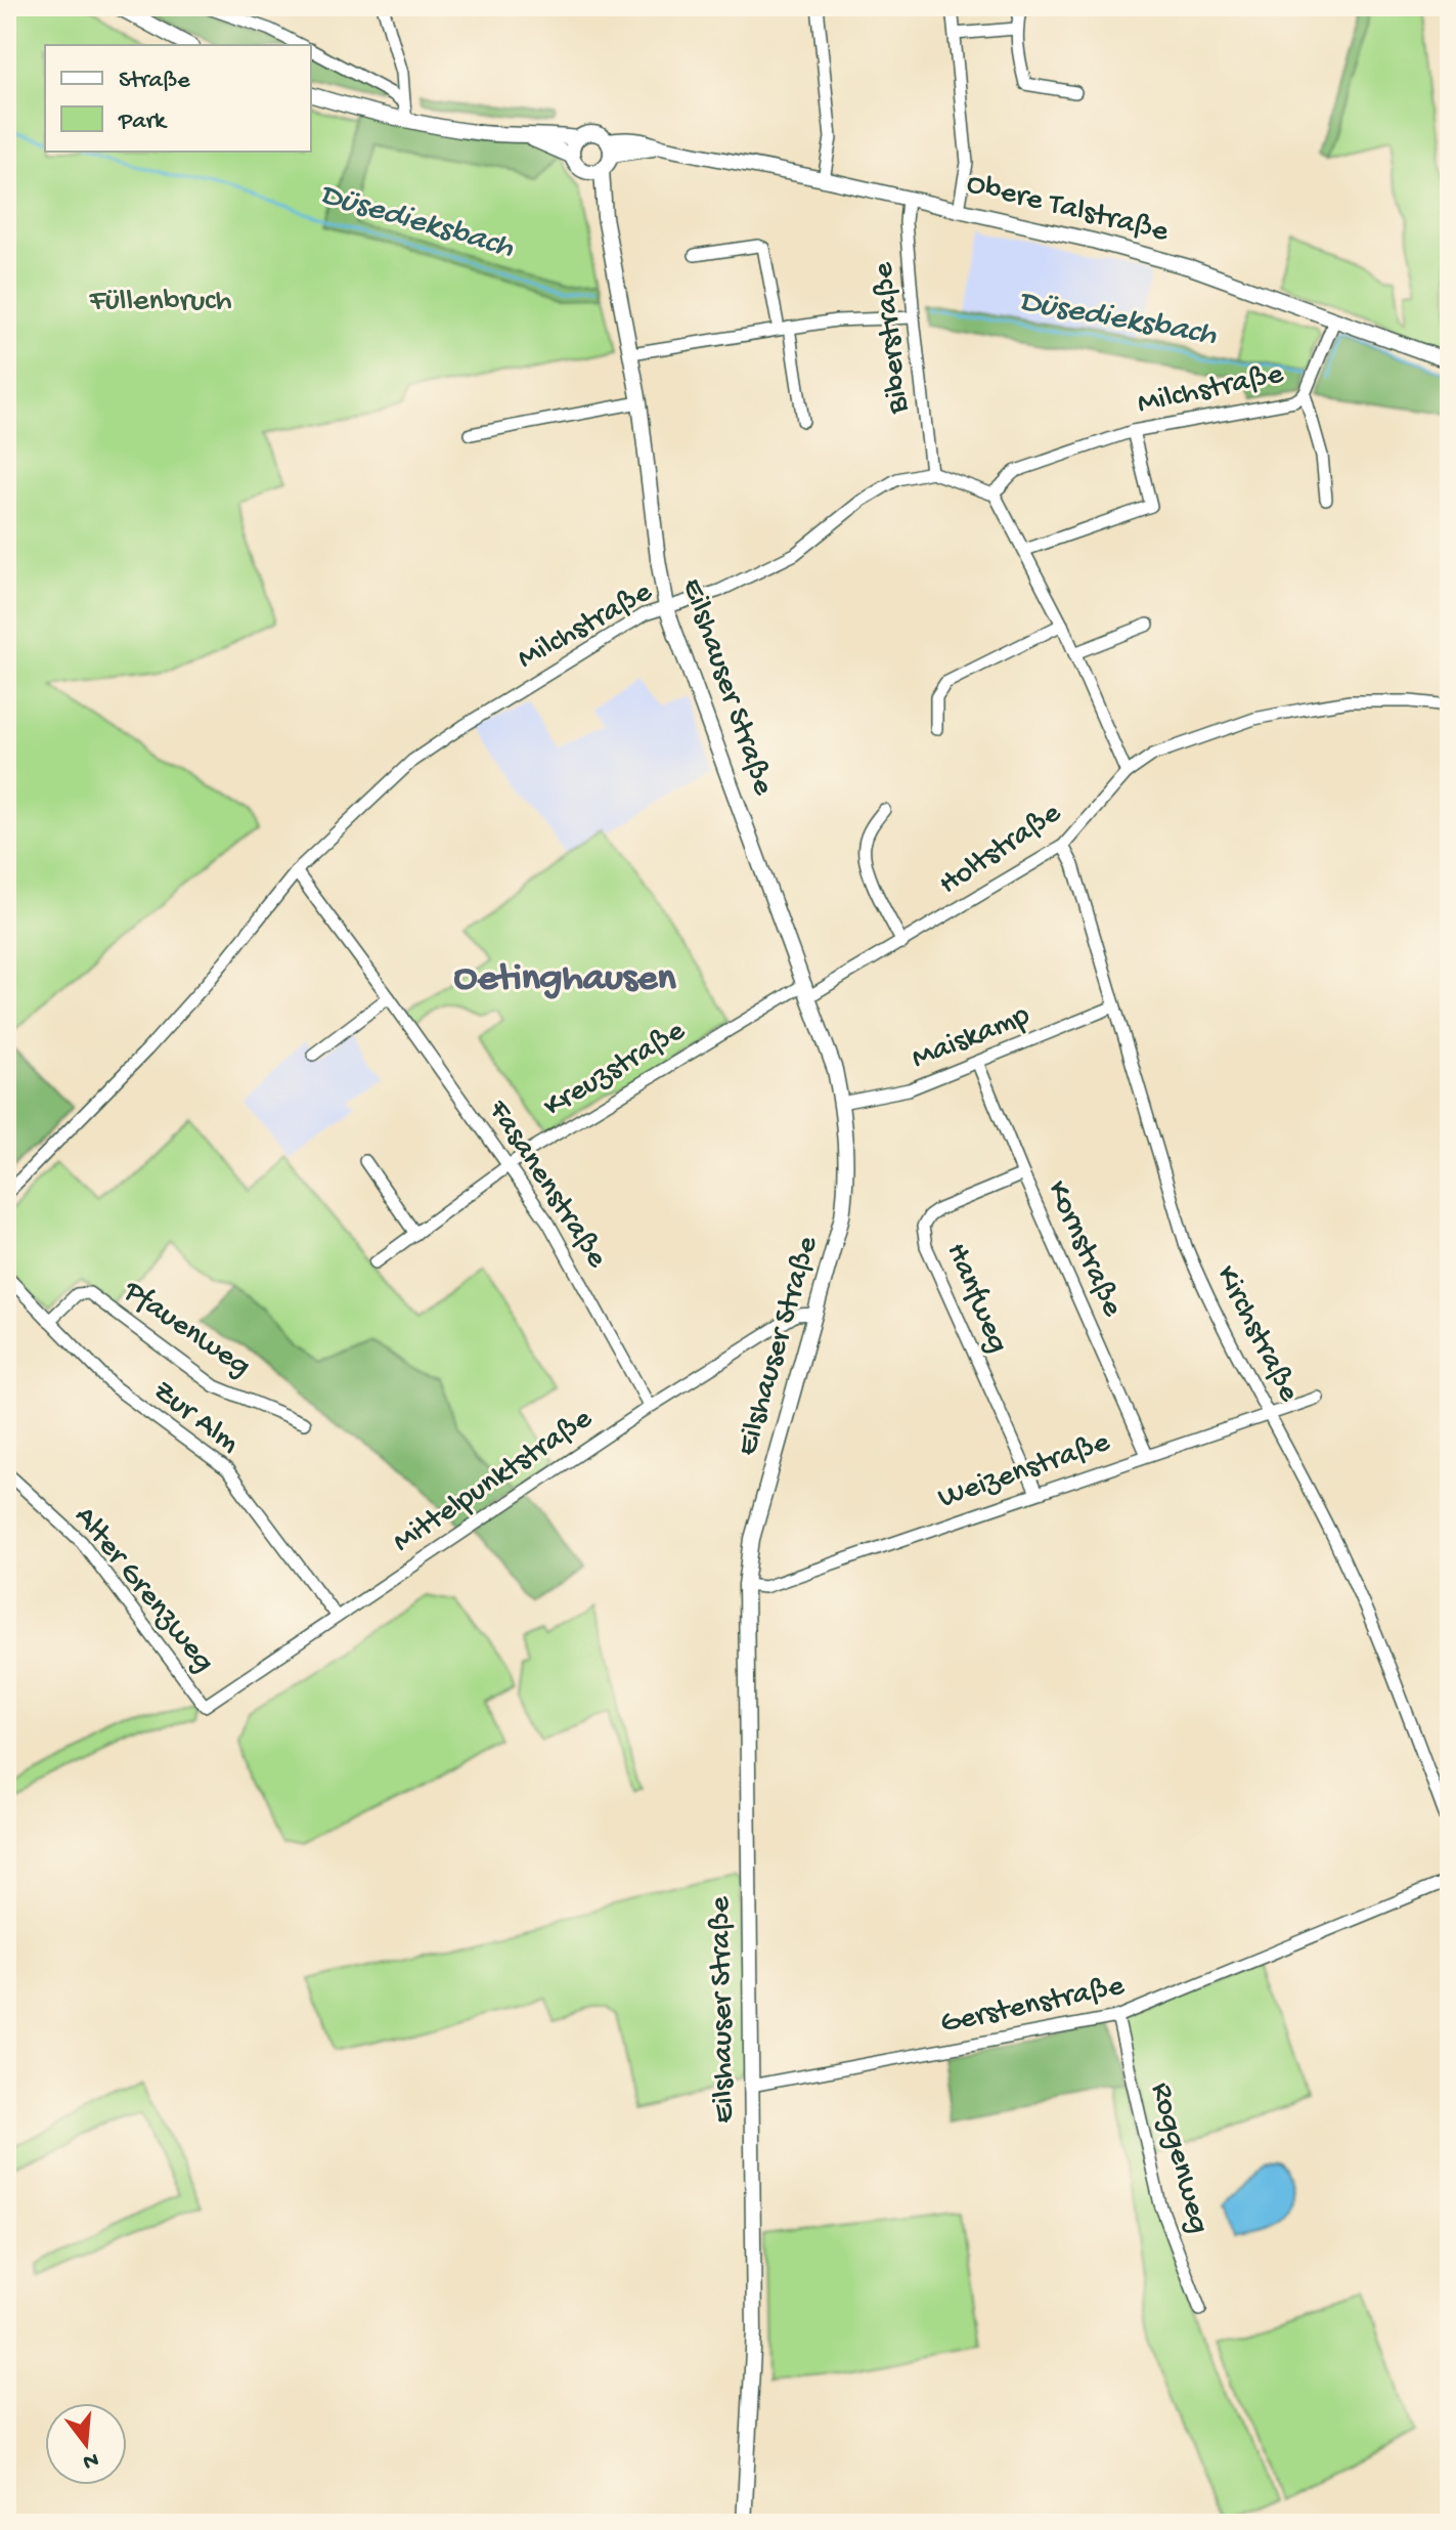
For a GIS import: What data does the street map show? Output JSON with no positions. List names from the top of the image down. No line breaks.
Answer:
{"streets":{"street":["Obere Talstraße","Biberstraße","Milchstraße","Eilshauser Straße","Holtstraße","Maiskamp","Kreuzstraße","Fasanenstraße","Kornstraße","Hanfweg","Pfauenweg","Kirchstraße","Zur Alm","Weizenstraße","Mittelpunktstraße","Alter Grenzweg","Gerstenstraße","Roggenweg"]},"crossings":[["Obere Talstraße","Biberstraße"],["Obere Talstraße","Milchstraße"],["Obere Talstraße","Eilshauser Straße"],["Biberstraße","Milchstraße"],["Milchstraße","Eilshauser Straße"],["Milchstraße","Fasanenstraße"],["Eilshauser Straße","Holtstraße"],["Eilshauser Straße","Maiskamp"],["Eilshauser Straße","Kreuzstraße"],["Eilshauser Straße","Weizenstraße"],["Eilshauser Straße","Mittelpunktstraße"],["Eilshauser Straße","Gerstenstraße"],["Holtstraße","Kreuzstraße"],["Holtstraße","Kirchstraße"],["Maiskamp","Kornstraße"],["Maiskamp","Kirchstraße"],["Kreuzstraße","Fasanenstraße"],["Fasanenstraße","Mittelpunktstraße"],["Kornstraße","Hanfweg"],["Kornstraße","Weizenstraße"],["Hanfweg","Weizenstraße"],["Pfauenweg","Zur Alm"],["Kirchstraße","Weizenstraße"],["Zur Alm","Mittelpunktstraße"],["Mittelpunktstraße","Alter Grenzweg"],["Gerstenstraße","Roggenweg"]],"districts":["Oetinghausen"],"water":["Düsedieksbach"],"parks":["Füllenbruch"],"legend":["Straße","Park"],"north":"bottom"}
